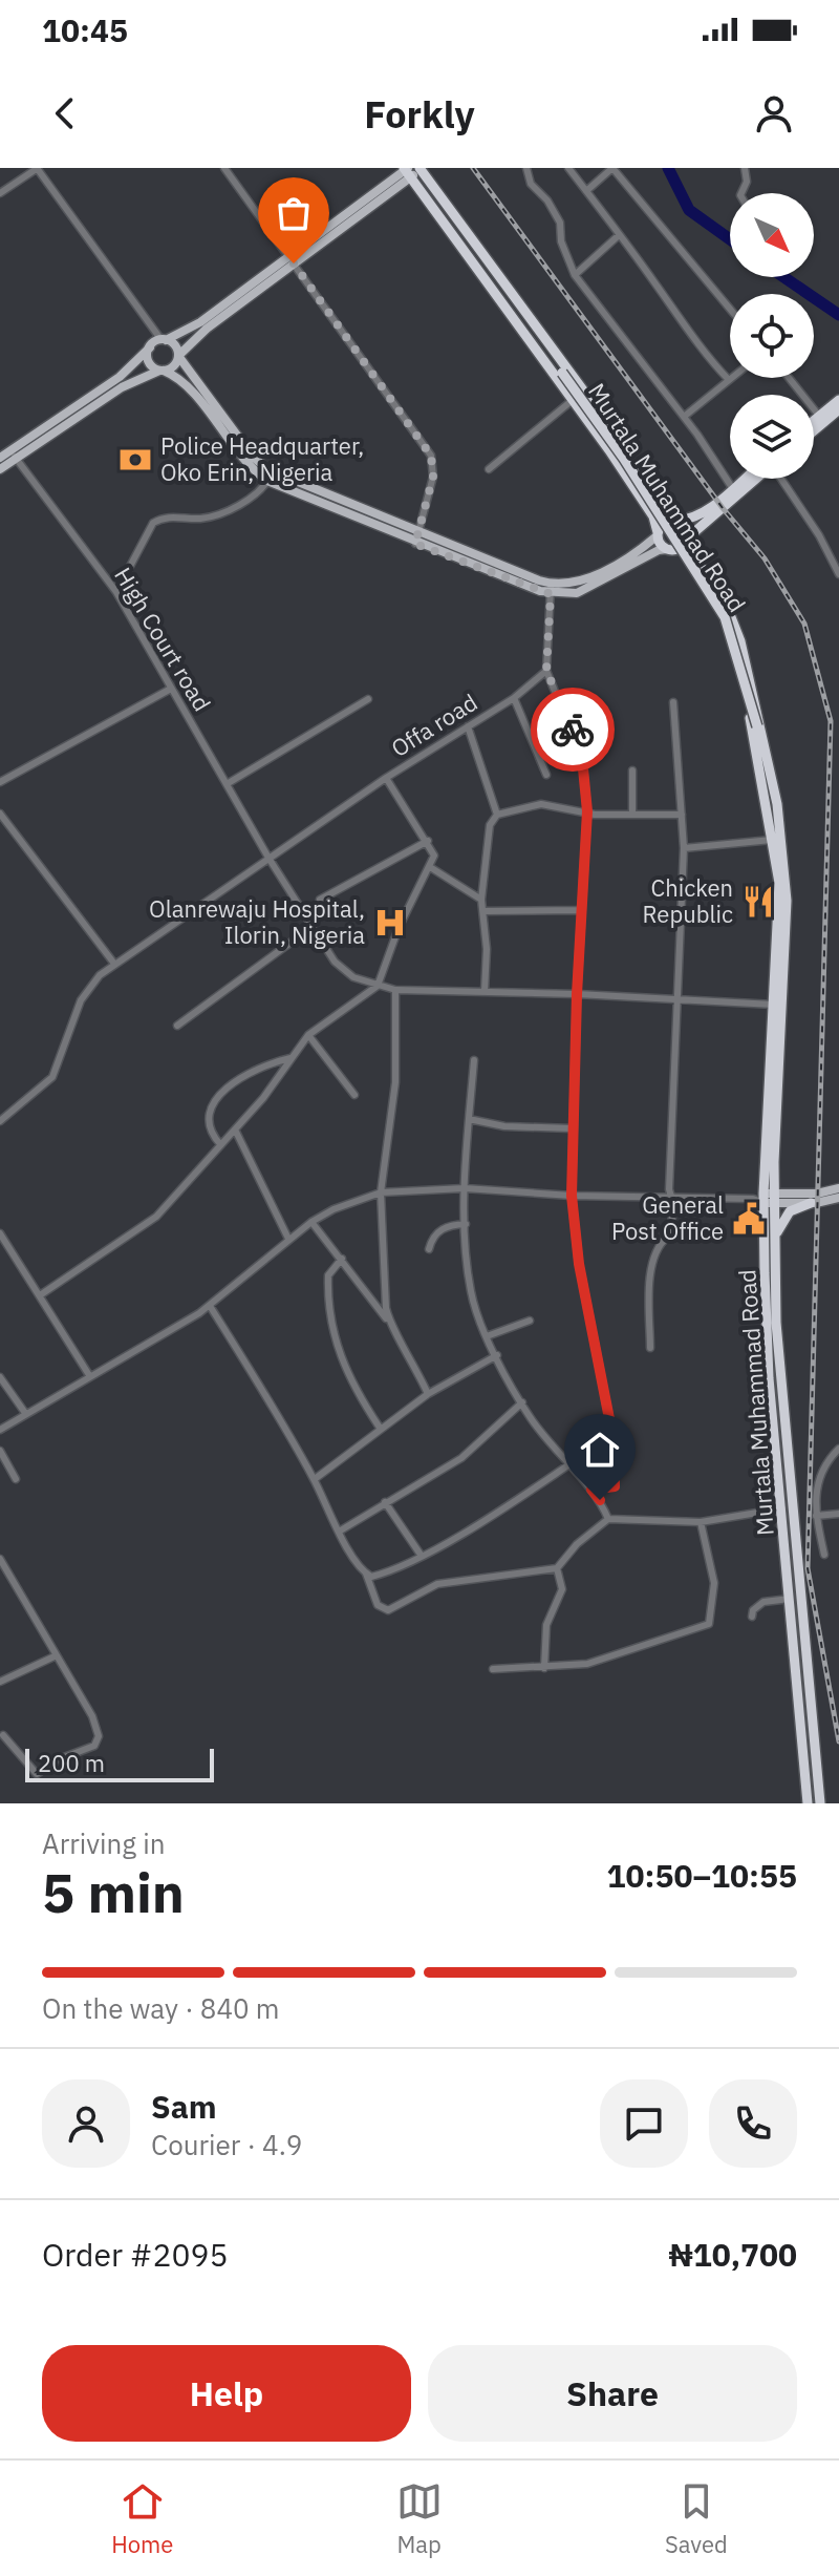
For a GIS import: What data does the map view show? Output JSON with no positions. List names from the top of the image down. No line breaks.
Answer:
{"streets":{"highway":["Murtala Muhammad Road"],"street":["High Court road","Offa road"]},"crossings":[["Murtala Muhammad Road","High Court road"],["High Court road","Offa road"]],"places":{"bank":["Police Headquarter, Oko Erin, Nigeria"],"restaurant":["Chicken Republic"],"hospital":["Olanrewaju Hospital, Ilorin, Nigeria"],"public building":["General Post Office"]},"scale_bar":"200 m","north":"bottom right","page":{"status":"10:45","header":"Forkly","scale":"200 m","heading":["5 min","Arriving in","10:50–10:55"],"panel":["Sam","Courier · 4.9","Order #2095","₦10,700"],"bar":"On the way · 840 m","buttons":["Help","Share"],"tabs":["Home","Map","Saved"]}}
